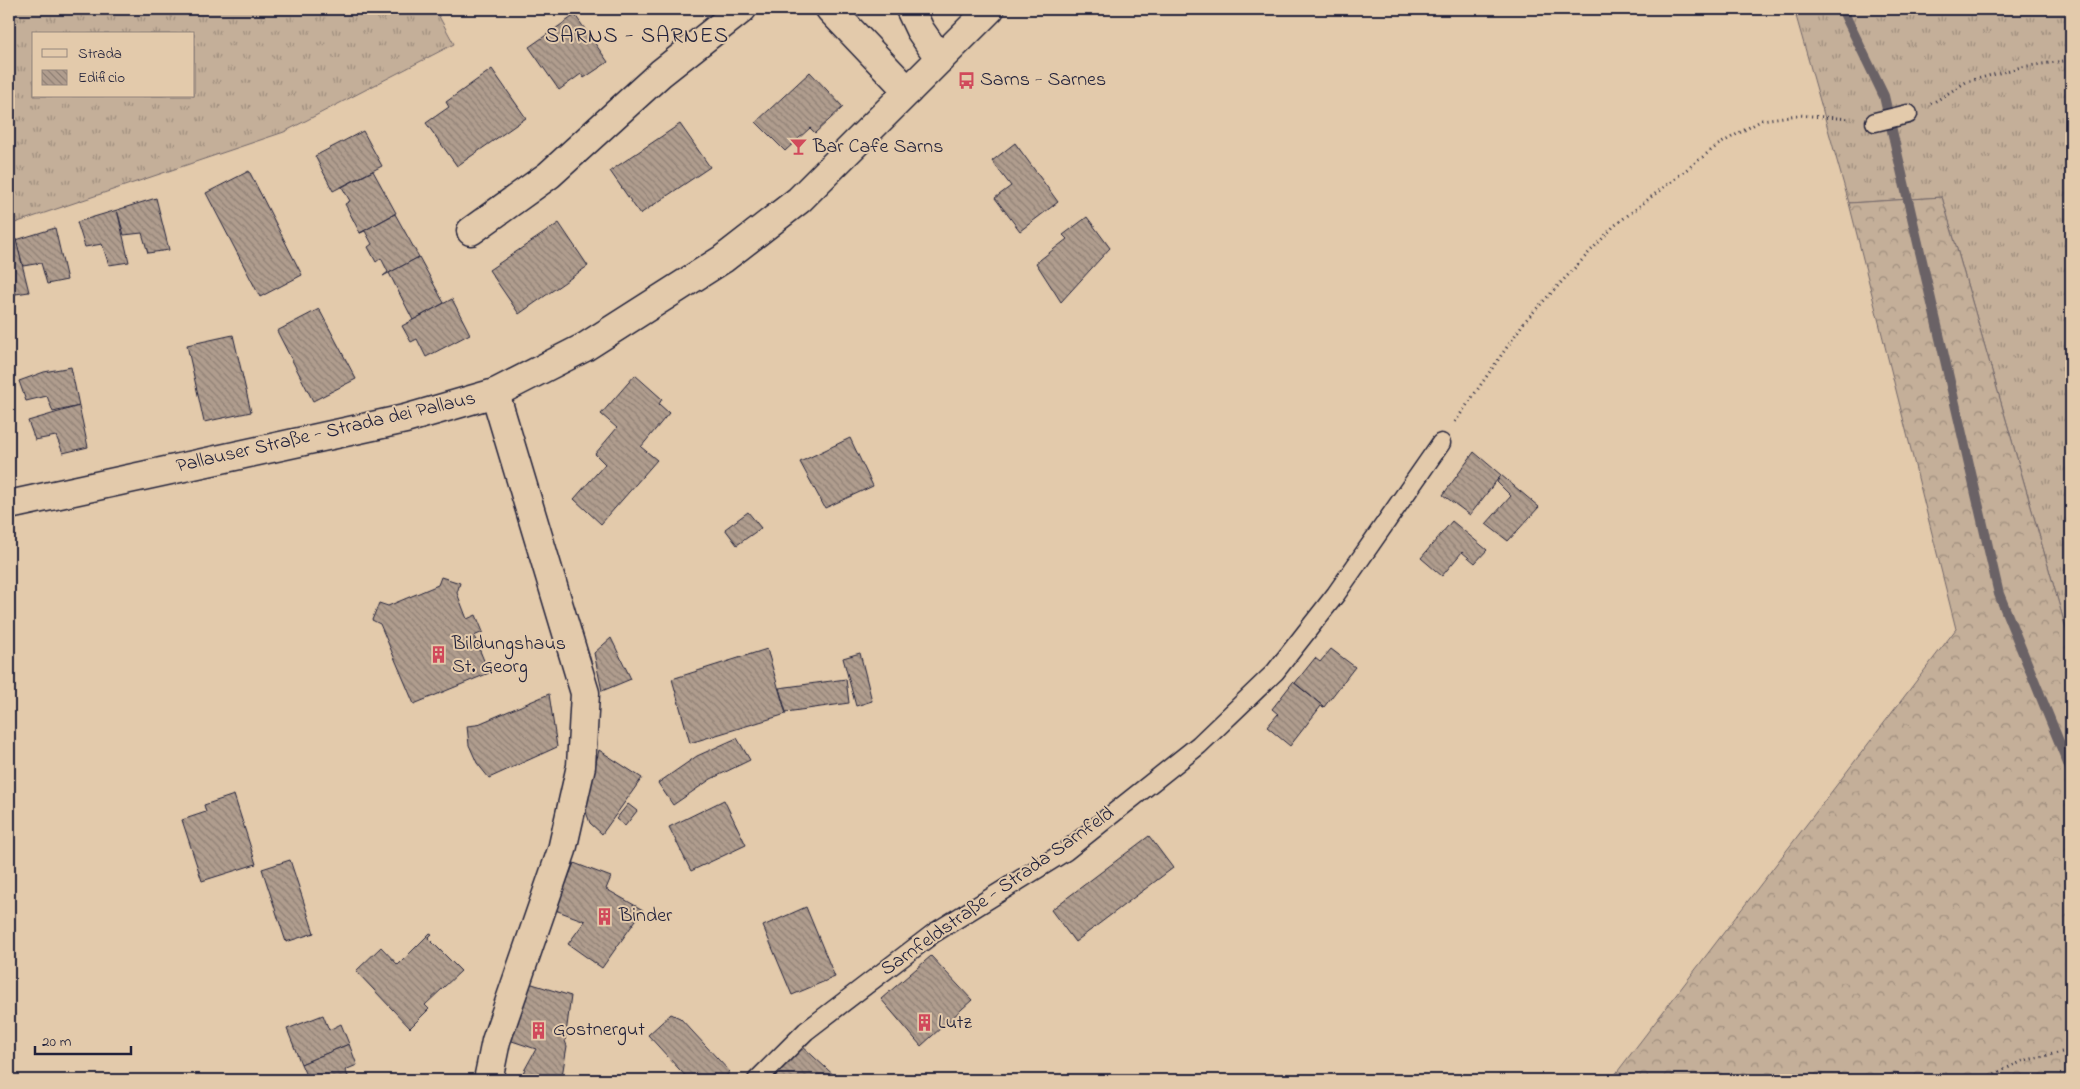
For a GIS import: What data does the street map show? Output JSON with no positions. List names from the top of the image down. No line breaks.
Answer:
{"streets":{"street":["Pallauser Straße - Strada dei Pallaus"],"lane":["Sarnfeldstraße - Strada Sarnfeld"]},"districts":["SARNS - SARNES"],"places":{"bus stop":["Sarns - Sarnes"],"bar":["Bar Cafe Sarns"],"building":["Bildungshaus St. Georg","Binder","Lutz","Gostnergut"]},"legend":["Strada","Edificio"],"scale_bar":"20 m"}
